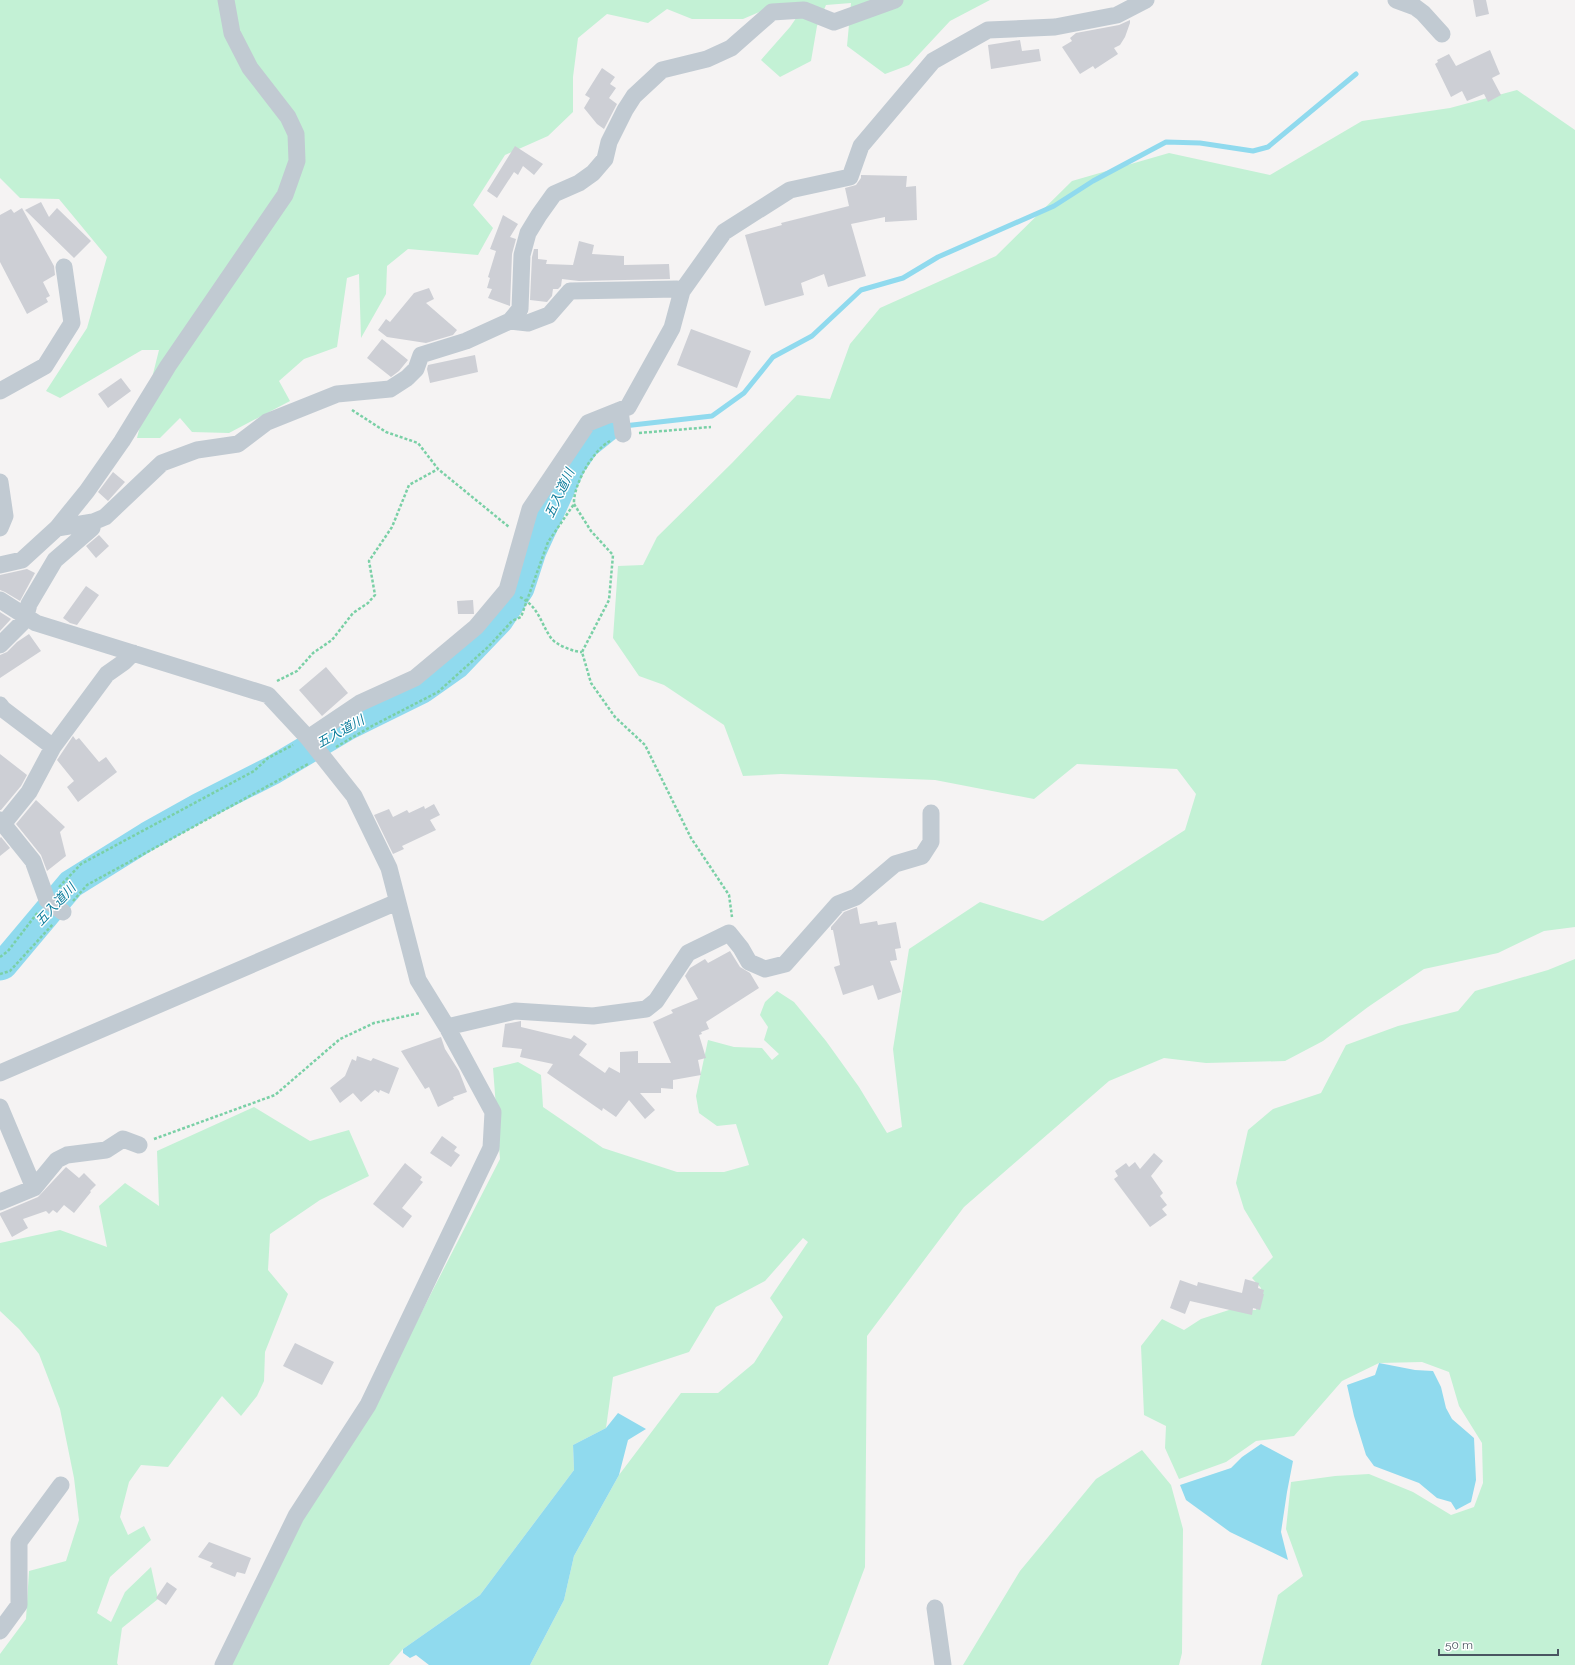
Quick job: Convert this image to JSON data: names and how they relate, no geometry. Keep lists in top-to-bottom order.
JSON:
{
  "water": ["五入道川"],
  "scale_bar": "50 m"
}
